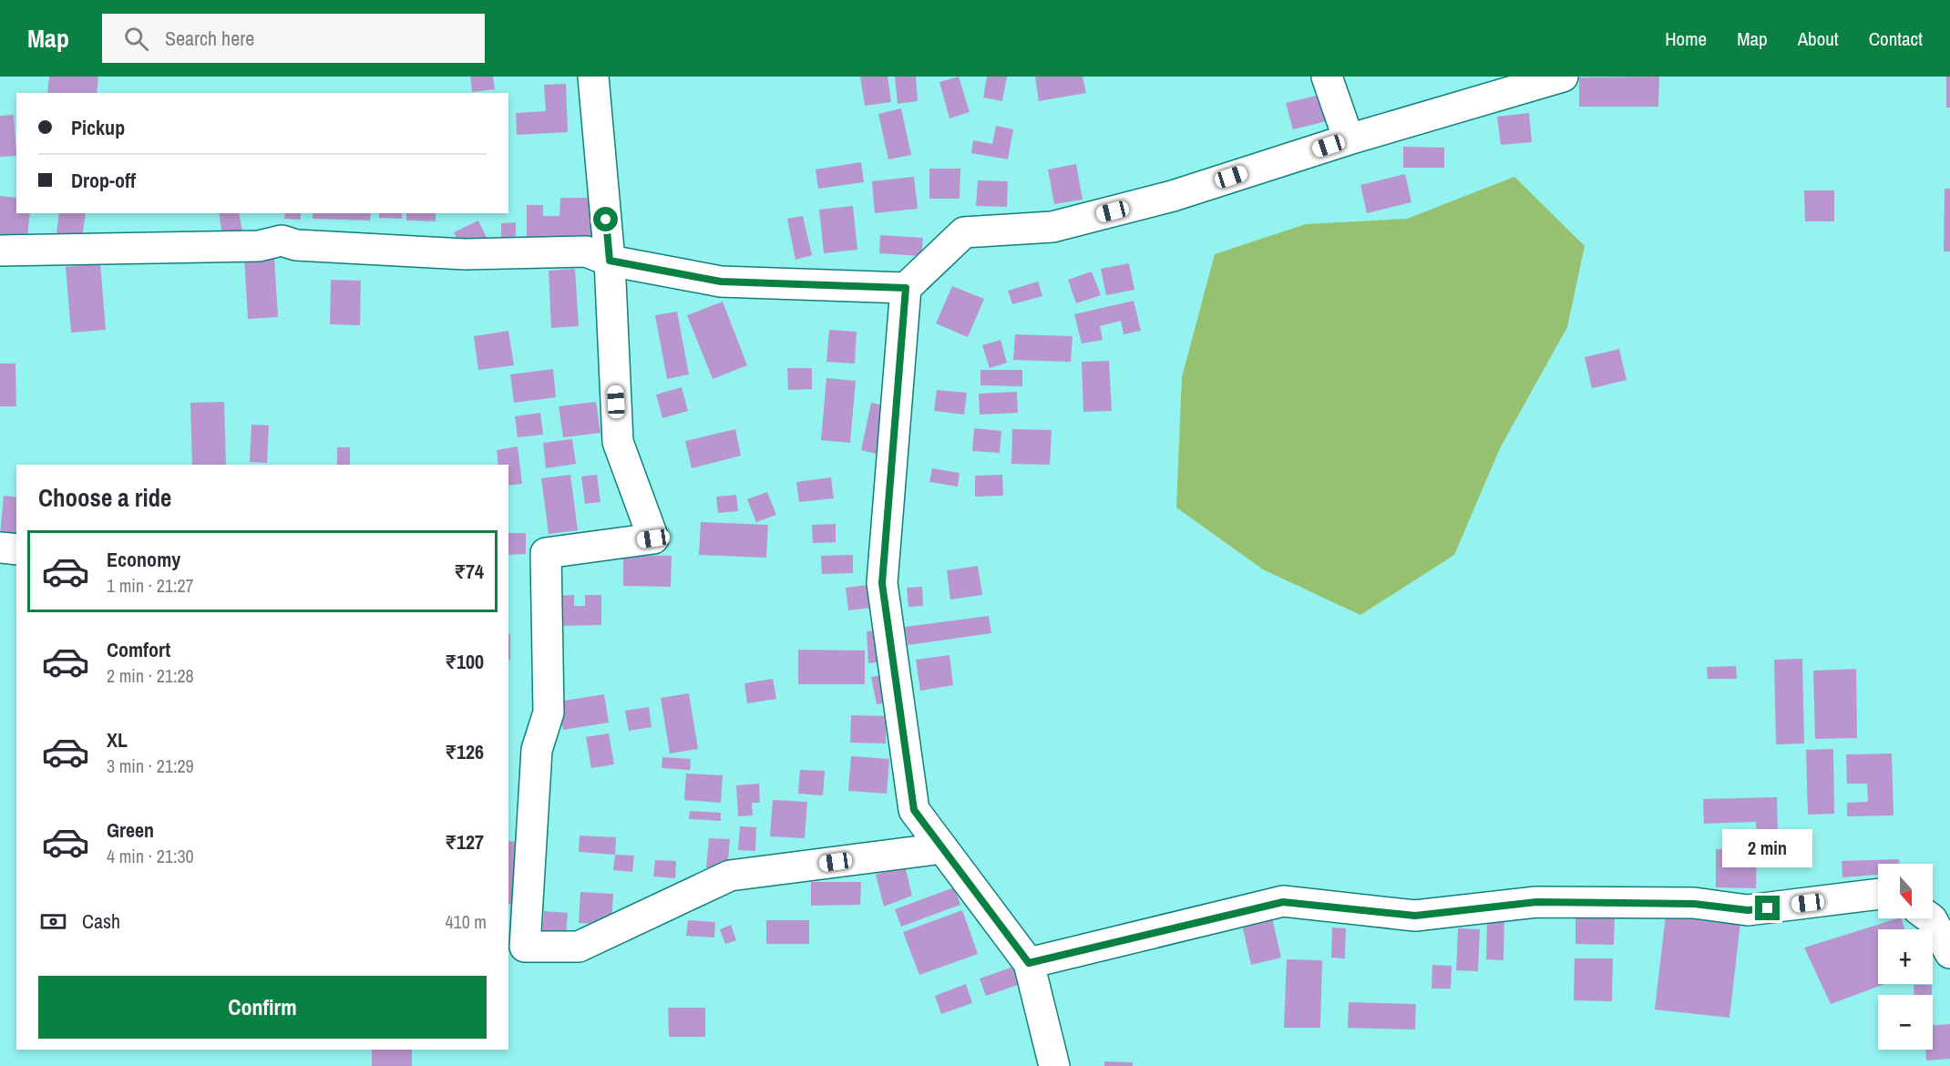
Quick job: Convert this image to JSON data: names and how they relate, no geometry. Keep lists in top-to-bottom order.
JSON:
{
  "north": "bottom",
  "page": {
    "header": "Map",
    "search": "Search here",
    "nav": [
      "Home",
      "Map",
      "About",
      "Contact"
    ],
    "banner": ["Pickup", "Drop-off"],
    "heading": "Choose a ride",
    "list": [
      {
        "name": "Economy",
        "note": "1 min · 21:27",
        "value": "₹74"
      },
      {
        "name": "Comfort",
        "note": "2 min · 21:28",
        "value": "₹100"
      },
      {
        "name": "XL",
        "note": "3 min · 21:29",
        "value": "₹126"
      },
      {
        "name": "Green",
        "note": "4 min · 21:30",
        "value": "₹127"
      }
    ],
    "bubble": "2 min",
    "map_buttons": ["+", "−"],
    "pay": ["Cash", "410 m"],
    "buttons": "Confirm"
  }
}
